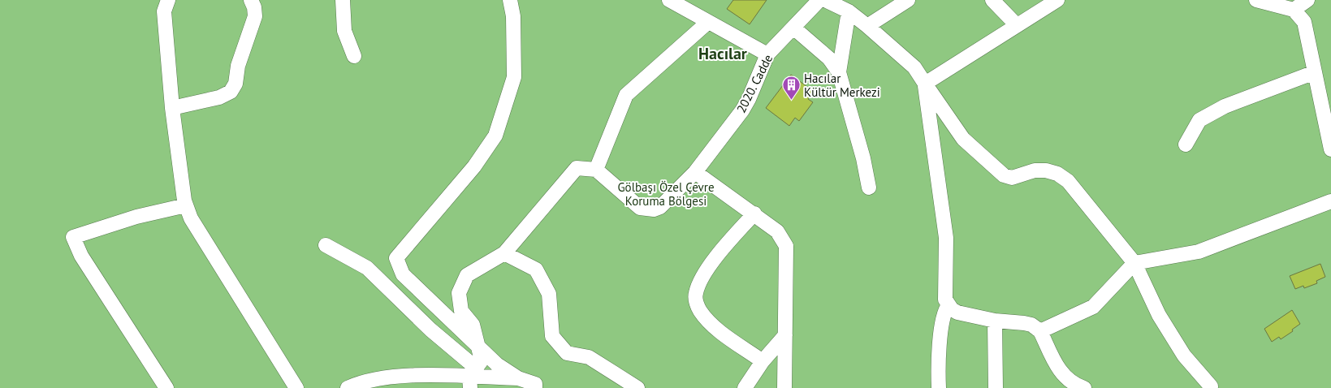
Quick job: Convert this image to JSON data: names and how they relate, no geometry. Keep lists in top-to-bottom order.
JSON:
{
  "streets": {
    "street": ["2020. Cadde"]
  },
  "districts": ["Hacılar"],
  "parks": ["Gölbaşı Özel Çevre Koruma Bölgesi"],
  "places": {
    "building": ["Hacılar Kültür Merkezi"]
  }
}
